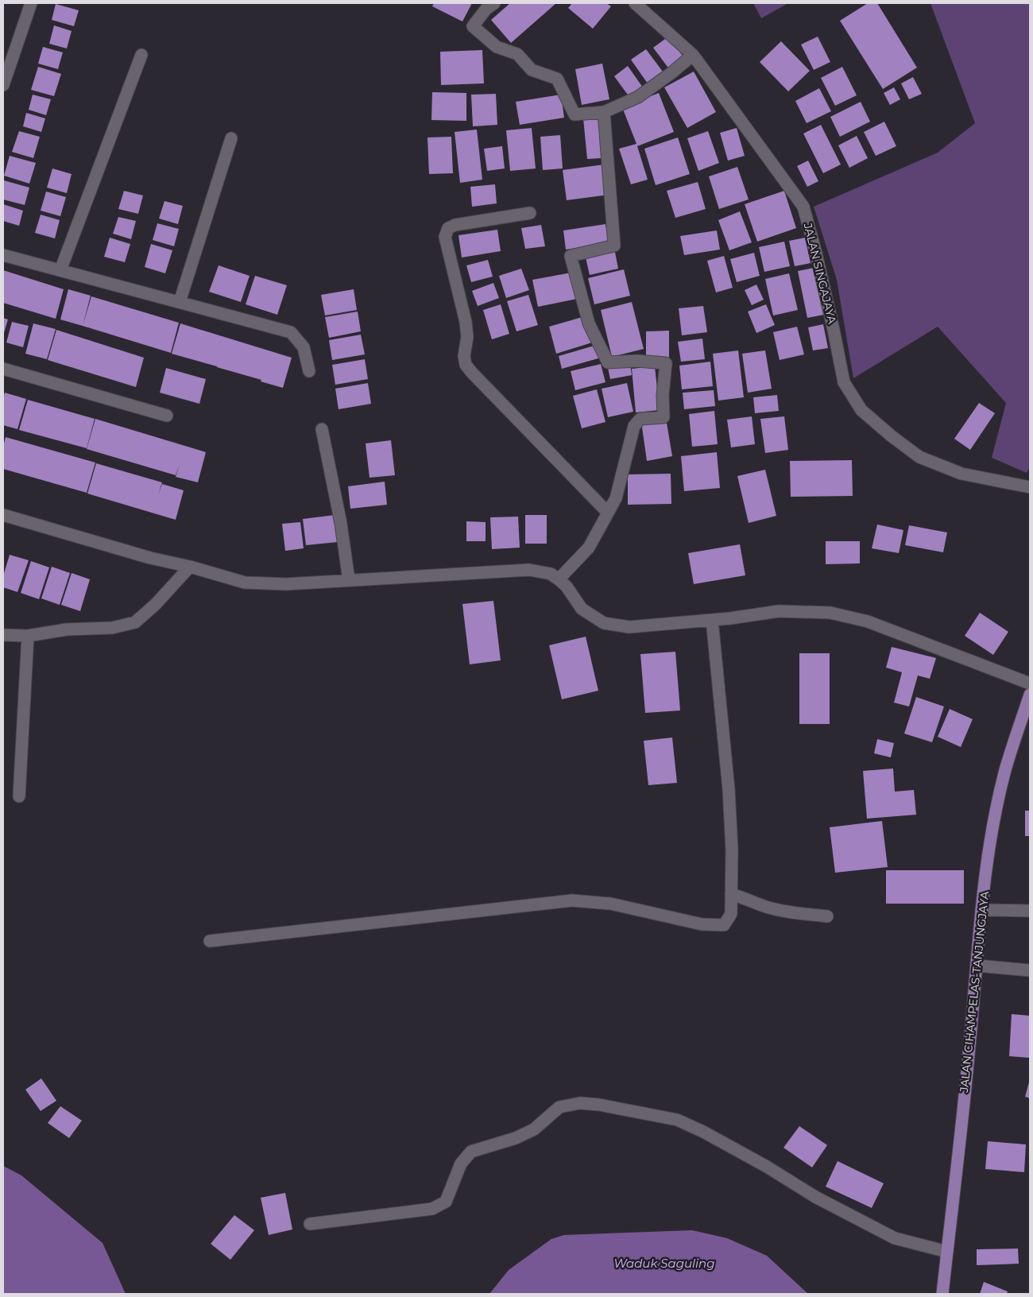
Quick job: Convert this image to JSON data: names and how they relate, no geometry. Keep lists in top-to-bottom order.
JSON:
{
  "streets": {
    "main road": ["JALAN CIHAMPELAS-TANJUNGJAYA"],
    "street": ["JALAN SINGAJAYA"]
  },
  "water": ["Waduk Saguling"]
}
